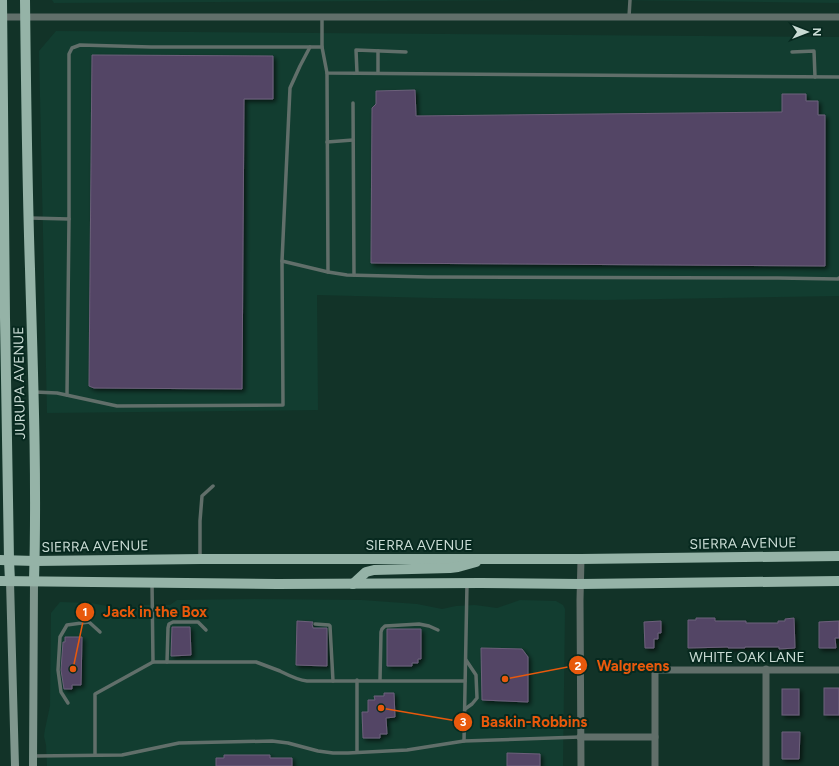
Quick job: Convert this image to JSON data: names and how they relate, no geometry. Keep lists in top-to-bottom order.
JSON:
{
  "streets": {
    "main road": ["JURUPA AVENUE", "SIERRA AVENUE"],
    "street": ["WHITE OAK LANE"]
  },
  "crossings": [
    ["JURUPA AVENUE", "SIERRA AVENUE"]
  ],
  "places": ["Jack in the Box", "Walgreens", "Baskin-Robbins"],
  "north": "right"
}
